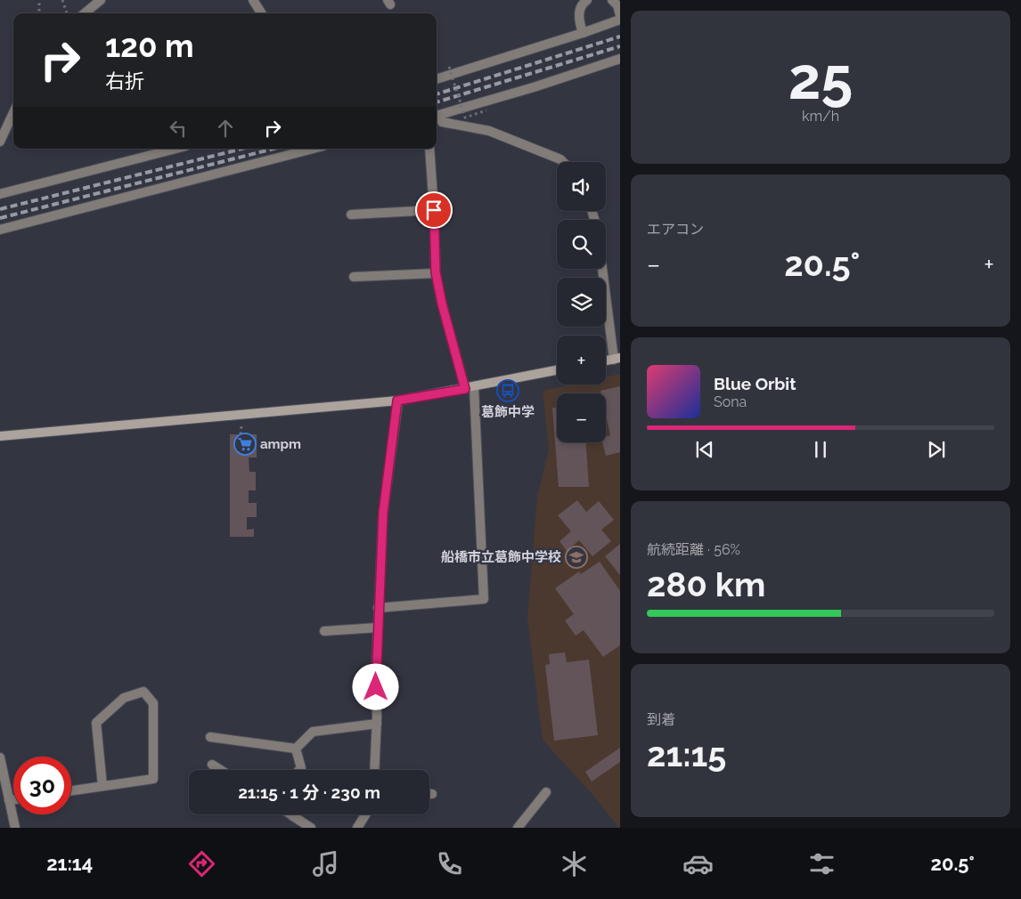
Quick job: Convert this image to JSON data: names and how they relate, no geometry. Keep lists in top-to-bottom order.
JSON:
{
  "places": {
    "bus stop": ["葛飾中学"],
    "supermarket": ["ampm"],
    "school or university": ["船橋市立葛飾中学校"]
  },
  "page": {
    "tile": [
      ["25", "km/h"],
      "エアコン",
      ["航続距離 · 56%", "280 km"],
      ["到着", "21:15"]
    ],
    "turn": ["120 m", "右折"],
    "map_buttons": ["+", "−"],
    "heat": ["−", "20.5°", "+"],
    "song": ["Blue Orbit", "Sona"],
    "limit": "30",
    "trip": "21:15 · 1 分 · 230 m",
    "tabs": ["21:14", "20.5°"]
  }
}
